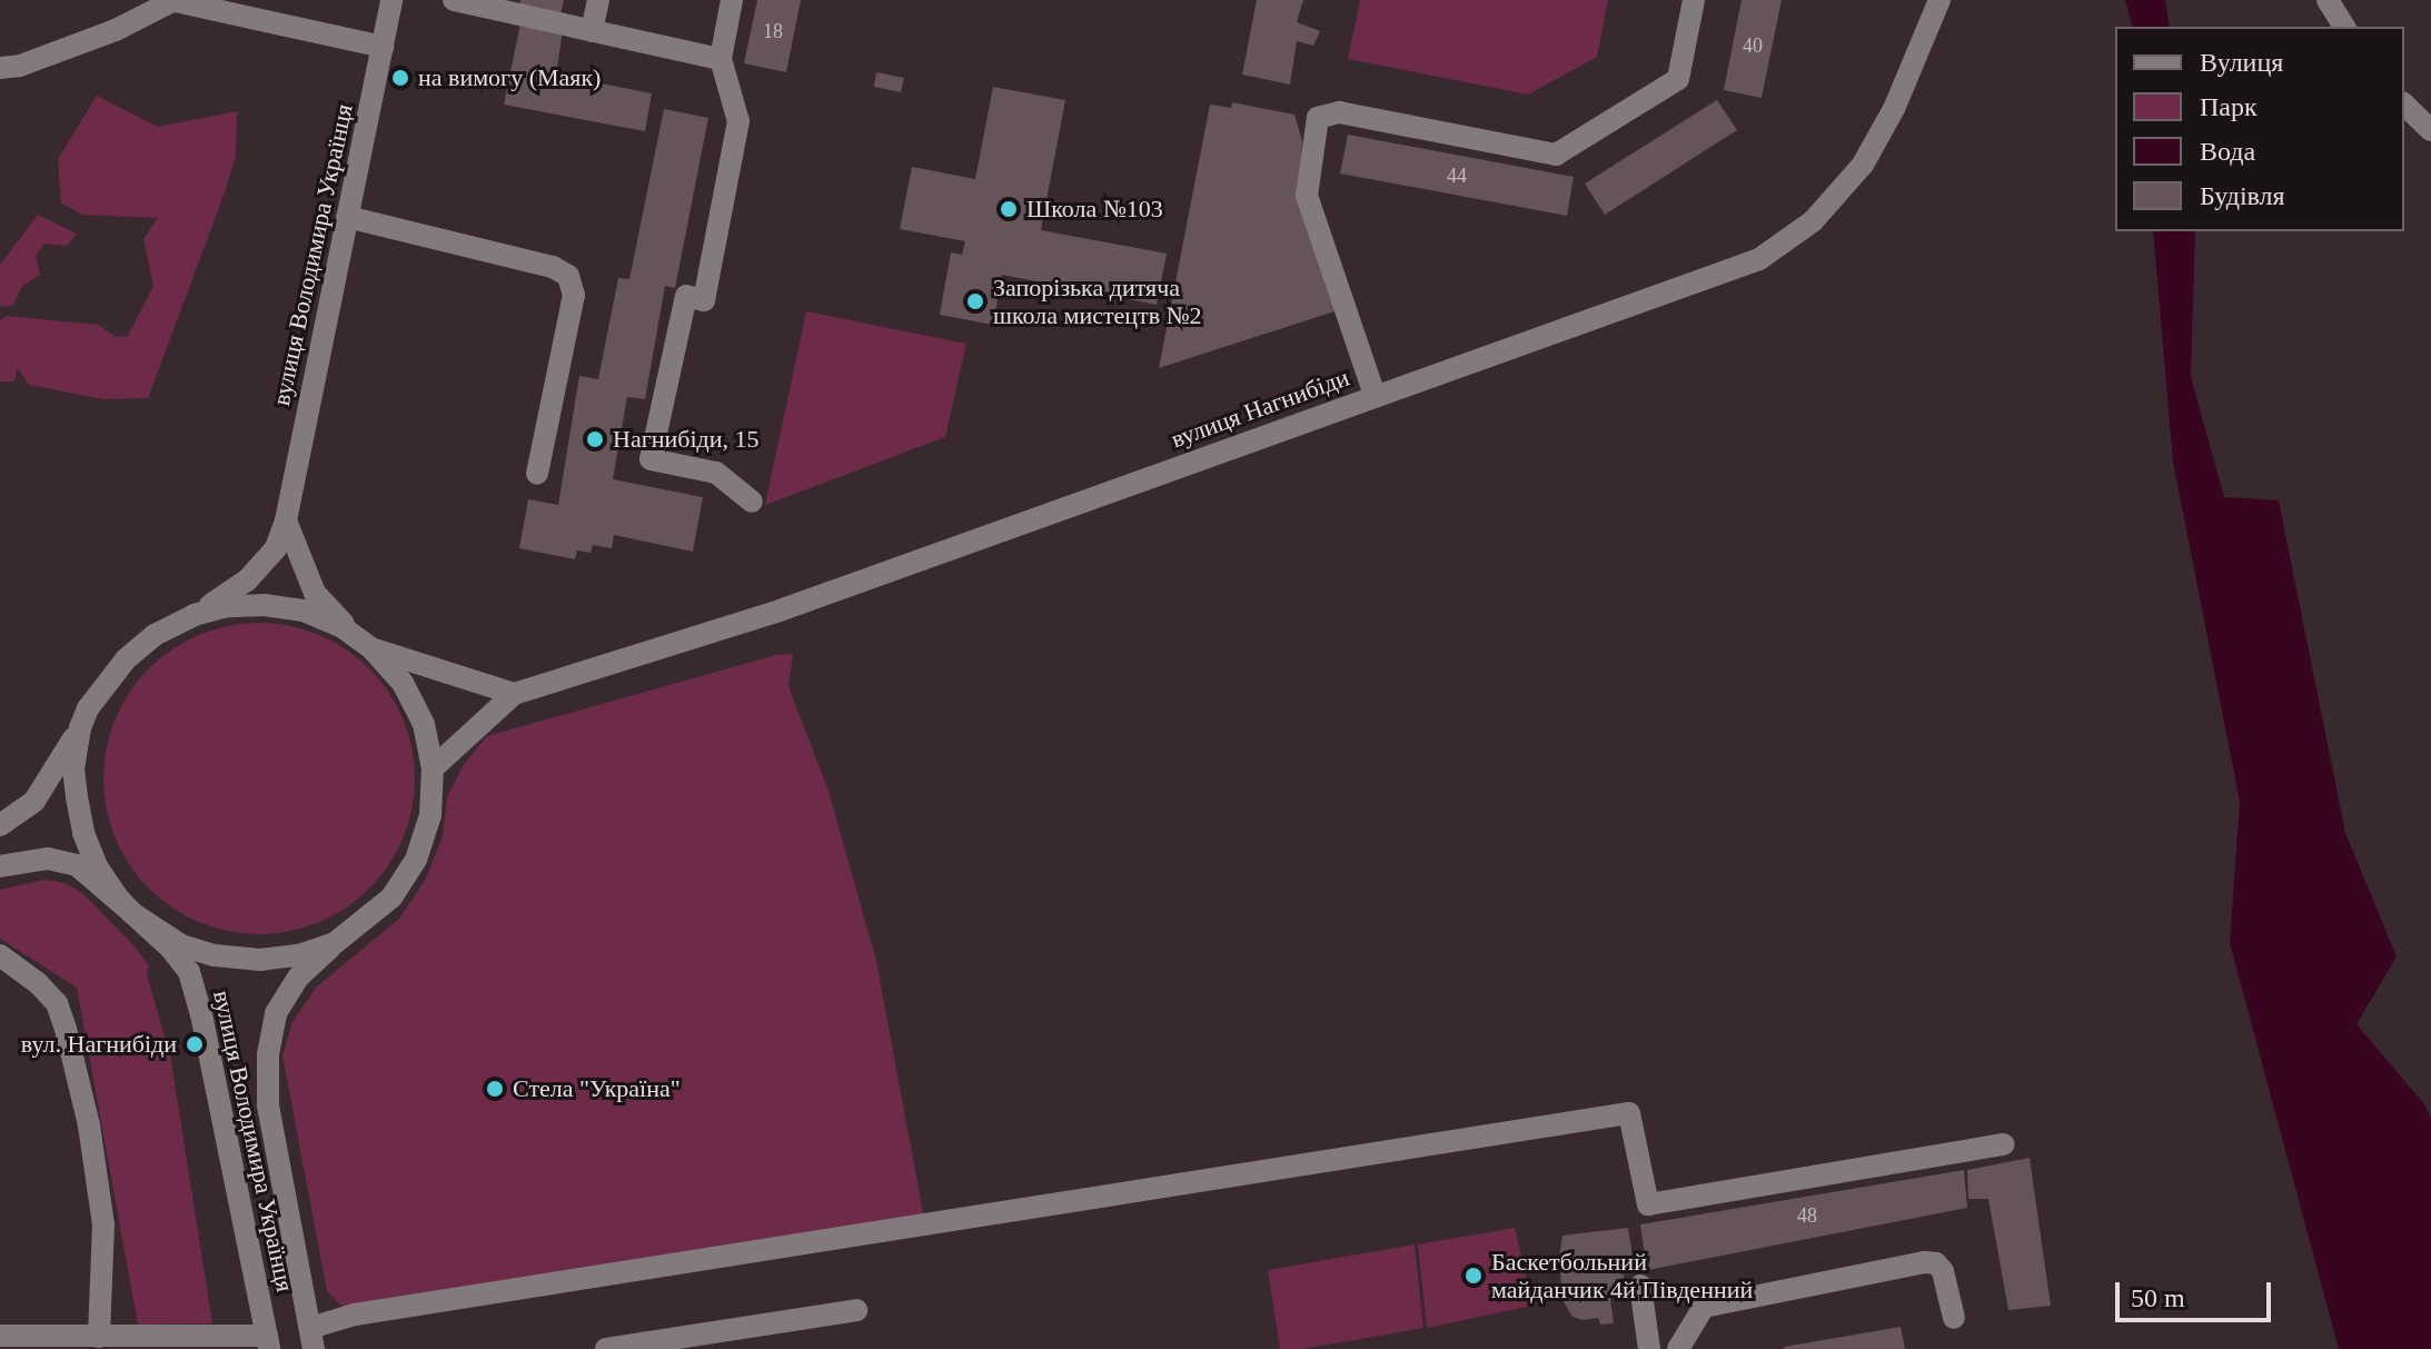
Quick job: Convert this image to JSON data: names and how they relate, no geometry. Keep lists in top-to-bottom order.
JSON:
{
  "streets": {
    "street": ["вулиця Володимира Українця", "вулиця Нагнибіди"]
  },
  "crossings": [
    ["вулиця Володимира Українця", "вулиця Нагнибіди"]
  ],
  "places": [
    "на вимогу (Маяк)",
    "Школа №103",
    "Запорізька дитяча школа мистецтв №2",
    "Нагнибіди, 15",
    "вул. Нагнибіди",
    "Стела \"Україна\"",
    "Баскетбольний майданчик 4й Південний"
  ],
  "house_numbers": [
    "18",
    "40",
    "44",
    "48"
  ],
  "legend": [
    "Вулиця",
    "Парк",
    "Вода",
    "Будівля"
  ],
  "scale_bar": "50 m"
}
